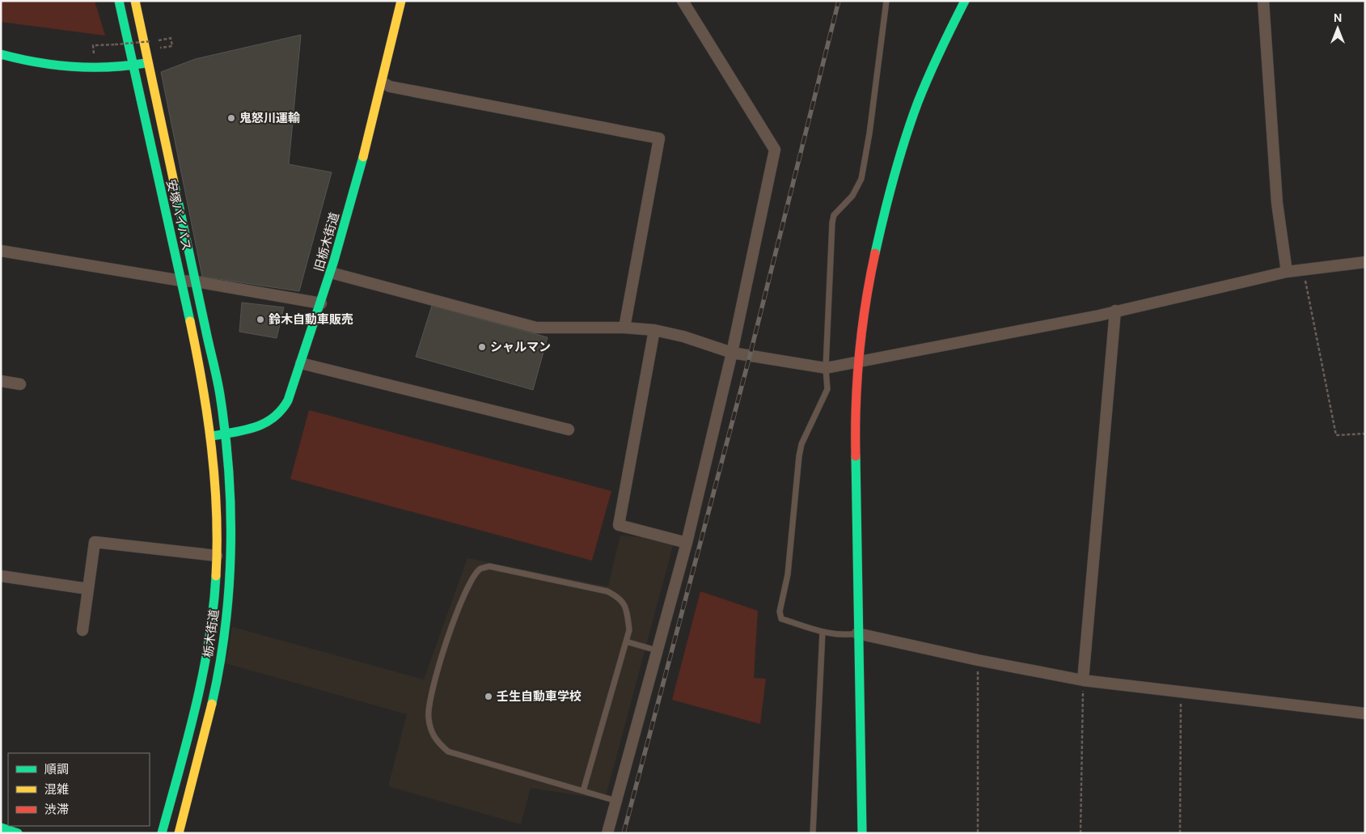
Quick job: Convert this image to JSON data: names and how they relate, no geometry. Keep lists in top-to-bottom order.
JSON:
{
  "streets": {
    "main road": ["安塚バイパス", "旧栃木街道", "栃木街道"]
  },
  "crossings": [
    ["安塚バイパス", "旧栃木街道"],
    ["安塚バイパス", "栃木街道"],
    ["旧栃木街道", "栃木街道"]
  ],
  "places": [
    "鬼怒川運輸",
    "鈴木自動車販売",
    "シャルマン",
    "壬生自動車学校"
  ],
  "legend": ["順調", "混雑", "渋滞"],
  "north": "top"
}
